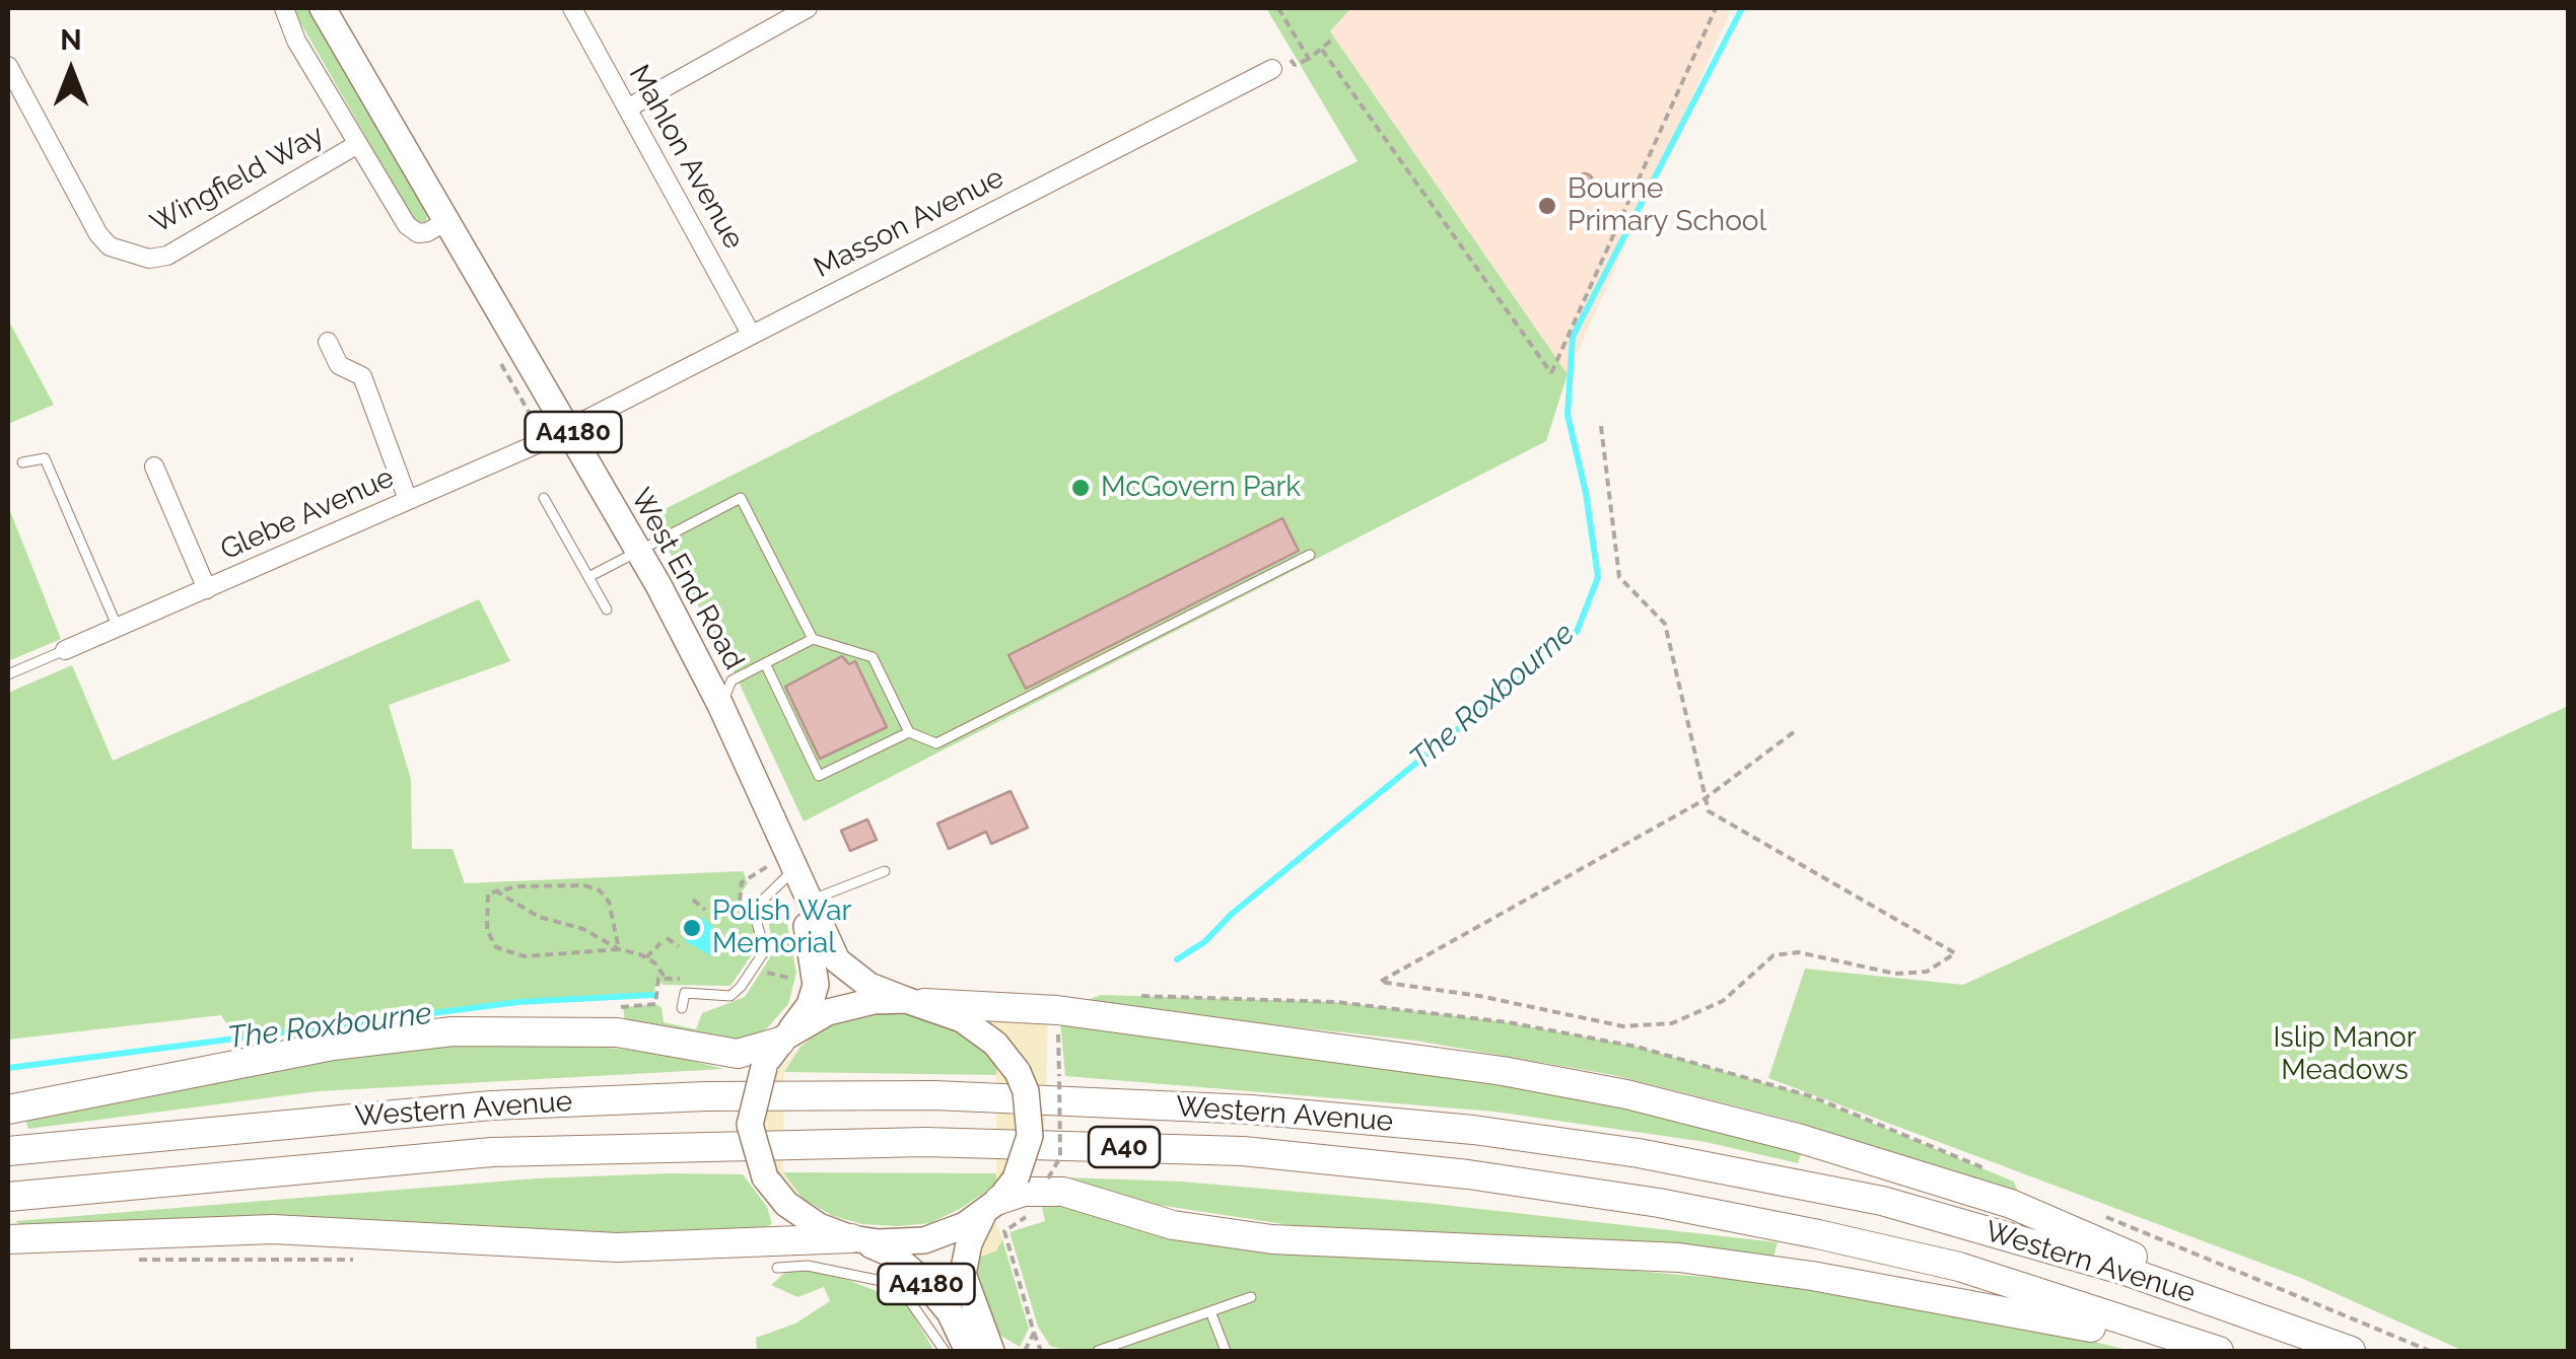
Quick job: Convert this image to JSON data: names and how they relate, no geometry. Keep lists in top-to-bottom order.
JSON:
{
  "streets": {
    "highway": ["Western Avenue", "A40"],
    "main road": ["A4180", "West End Road"],
    "street": [
      "Mahlon Avenue",
      "Wingfield Way",
      "Masson Avenue",
      "Glebe Avenue"
    ]
  },
  "crossings": [
    ["Mahlon Avenue", "Masson Avenue"],
    ["Masson Avenue", "Glebe Avenue"],
    ["Masson Avenue", "West End Road"],
    ["A4180", "West End Road"],
    ["Glebe Avenue", "West End Road"]
  ],
  "water": ["The Roxbourne"],
  "parks": ["Islip Manor Meadows"],
  "places": ["Bourne Primary School", "McGovern Park", "Polish War Memorial"],
  "north": "top"
}
